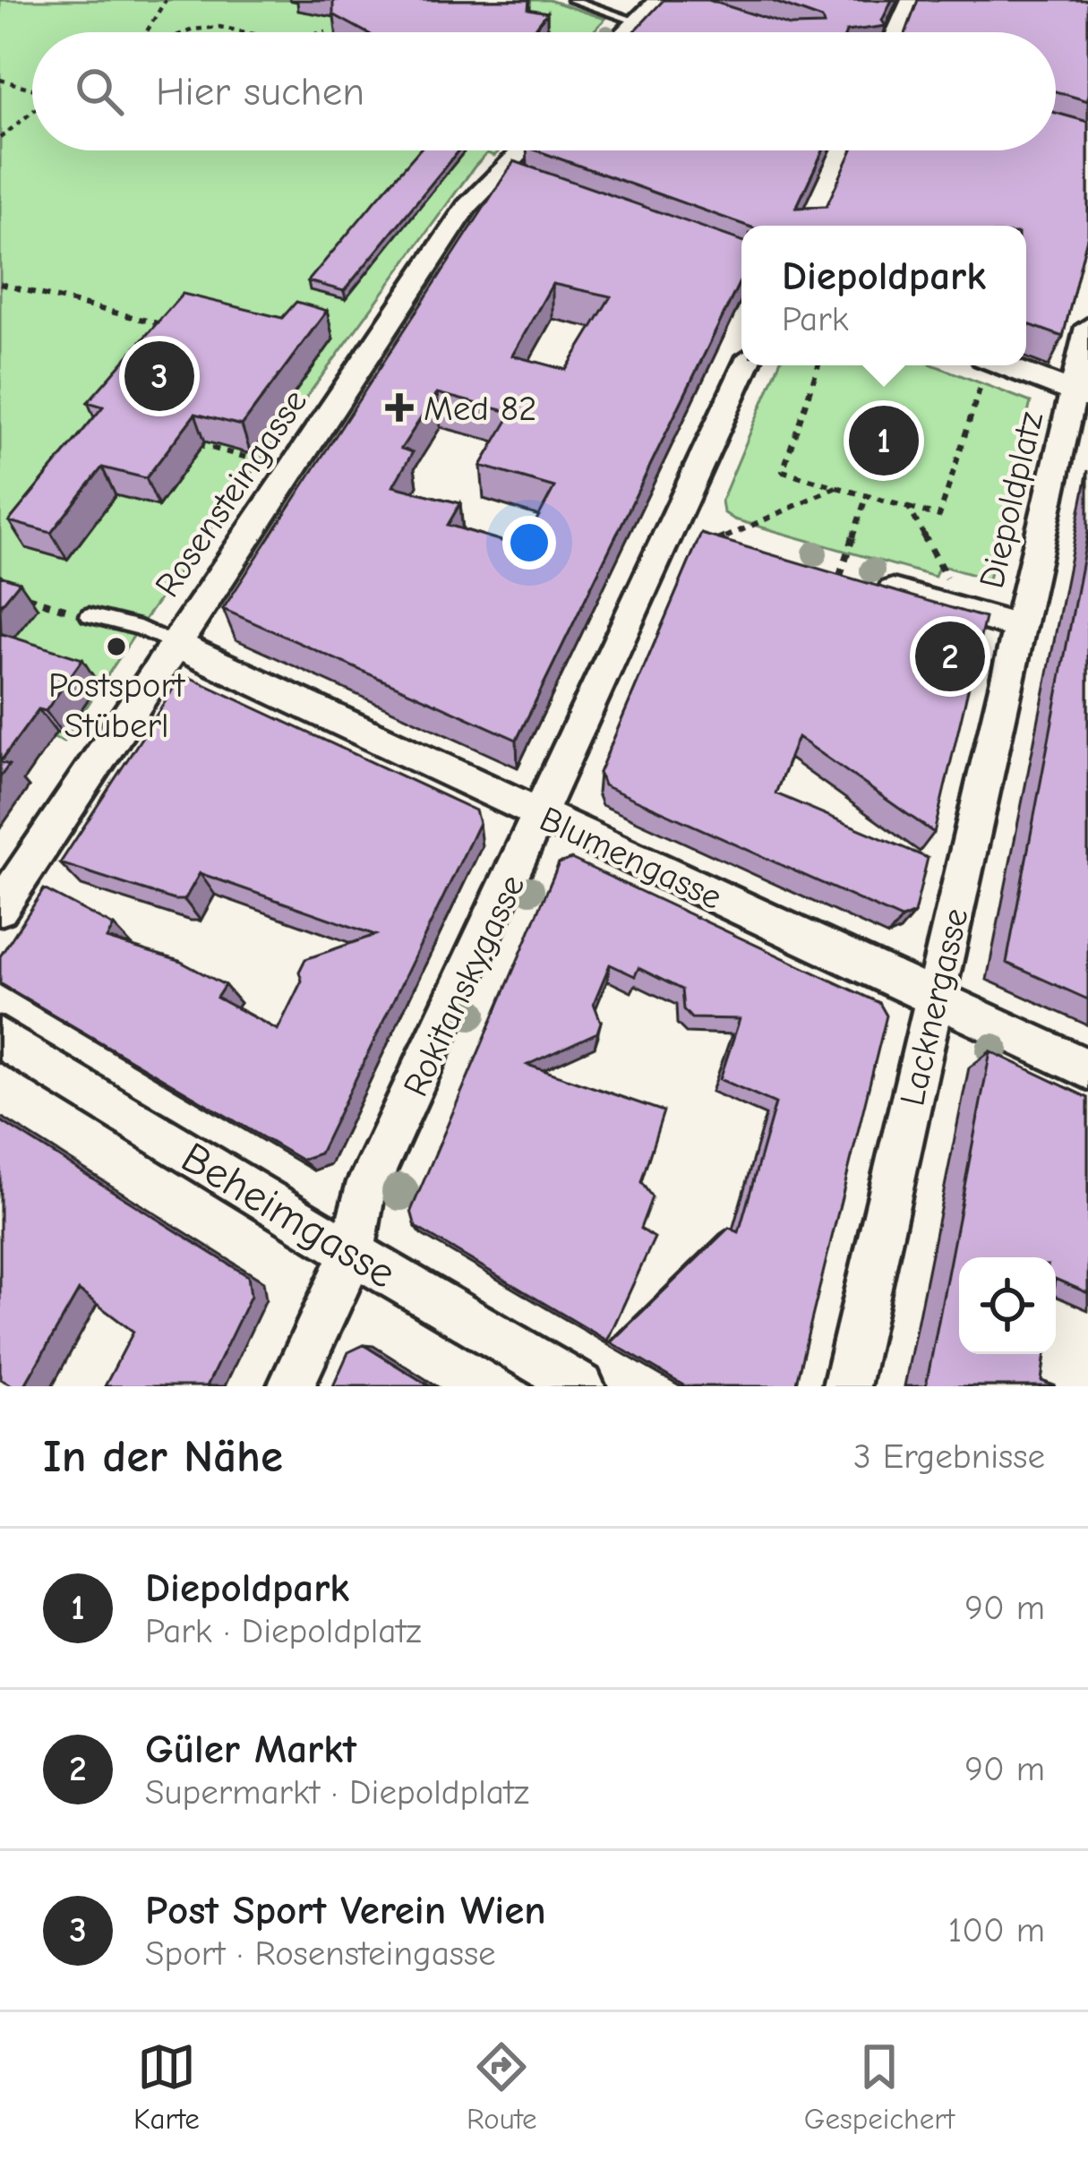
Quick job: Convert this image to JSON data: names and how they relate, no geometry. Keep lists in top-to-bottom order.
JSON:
{
  "streets": {
    "street": [
      "Rosensteingasse",
      "Diepoldplatz",
      "Blumengasse",
      "Rokitanskygasse",
      "Lacknergasse",
      "Beheimgasse"
    ]
  },
  "crossings": [
    ["Rosensteingasse", "Blumengasse"],
    ["Diepoldplatz", "Lacknergasse"],
    ["Blumengasse", "Rokitanskygasse"],
    ["Blumengasse", "Lacknergasse"],
    ["Rokitanskygasse", "Beheimgasse"]
  ],
  "places": {
    "health": ["Med 82"],
    "other": ["Postsport Stüberl"]
  },
  "page": {
    "search": "Hier suchen",
    "popup": ["Diepoldpark", "Park"],
    "pins": ["3", "1", "2"],
    "heading": ["In der Nähe", "3 Ergebnisse"],
    "list": [
      {
        "mark": "1",
        "name": "Diepoldpark",
        "note": "Park · Diepoldplatz",
        "value": "90 m"
      },
      {
        "mark": "2",
        "name": "Güler Markt",
        "note": "Supermarkt · Diepoldplatz",
        "value": "90 m"
      },
      {
        "mark": "3",
        "name": "Post Sport Verein Wien",
        "note": "Sport · Rosensteingasse",
        "value": "100 m"
      }
    ],
    "nav": ["Karte", "Route", "Gespeichert"]
  }
}
